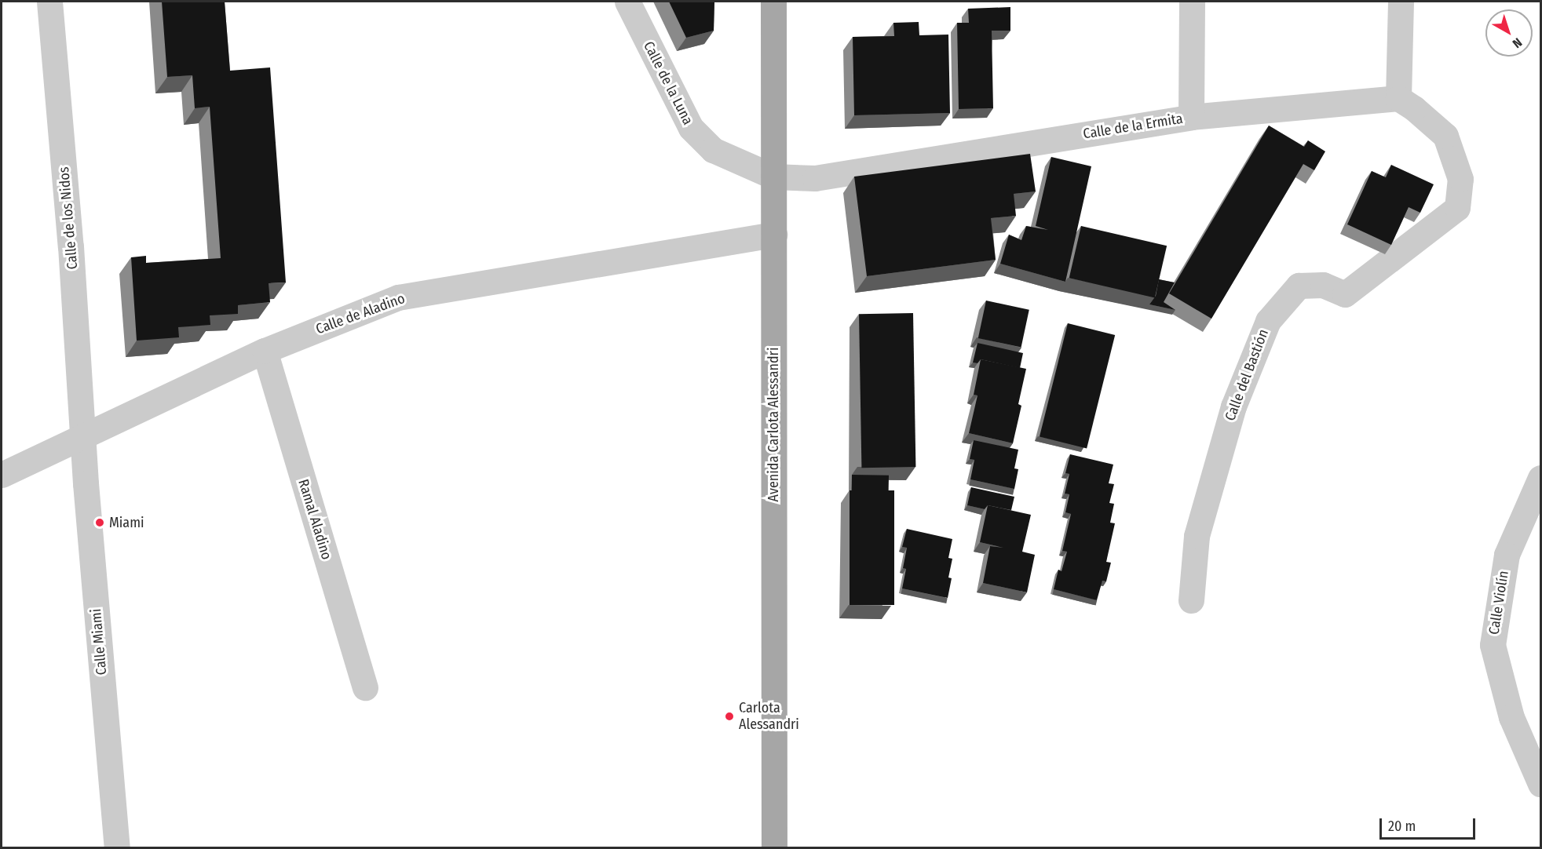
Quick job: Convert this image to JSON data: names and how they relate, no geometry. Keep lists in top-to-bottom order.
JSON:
{
  "streets": {
    "main road": ["Avenida Carlota Alessandri"],
    "street": [
      "Calle de la Luna",
      "Calle de la Ermita",
      "Calle de los Nidos",
      "Calle de Aladino",
      "Calle del Bastión",
      "Ramal Aladino",
      "Calle Violín",
      "Calle Miami"
    ]
  },
  "crossings": [
    ["Calle de la Luna", "Calle de la Ermita"],
    ["Calle de la Luna", "Avenida Carlota Alessandri"],
    ["Calle de la Ermita", "Calle del Bastión"],
    ["Calle de la Ermita", "Avenida Carlota Alessandri"],
    ["Calle de los Nidos", "Calle de Aladino"],
    ["Calle de los Nidos", "Calle Miami"],
    ["Calle de Aladino", "Avenida Carlota Alessandri"],
    ["Calle de Aladino", "Ramal Aladino"],
    ["Calle de Aladino", "Calle Miami"]
  ],
  "places": ["Miami", "Carlota Alessandri"],
  "scale_bar": "20 m",
  "north": "bottom right"
}
